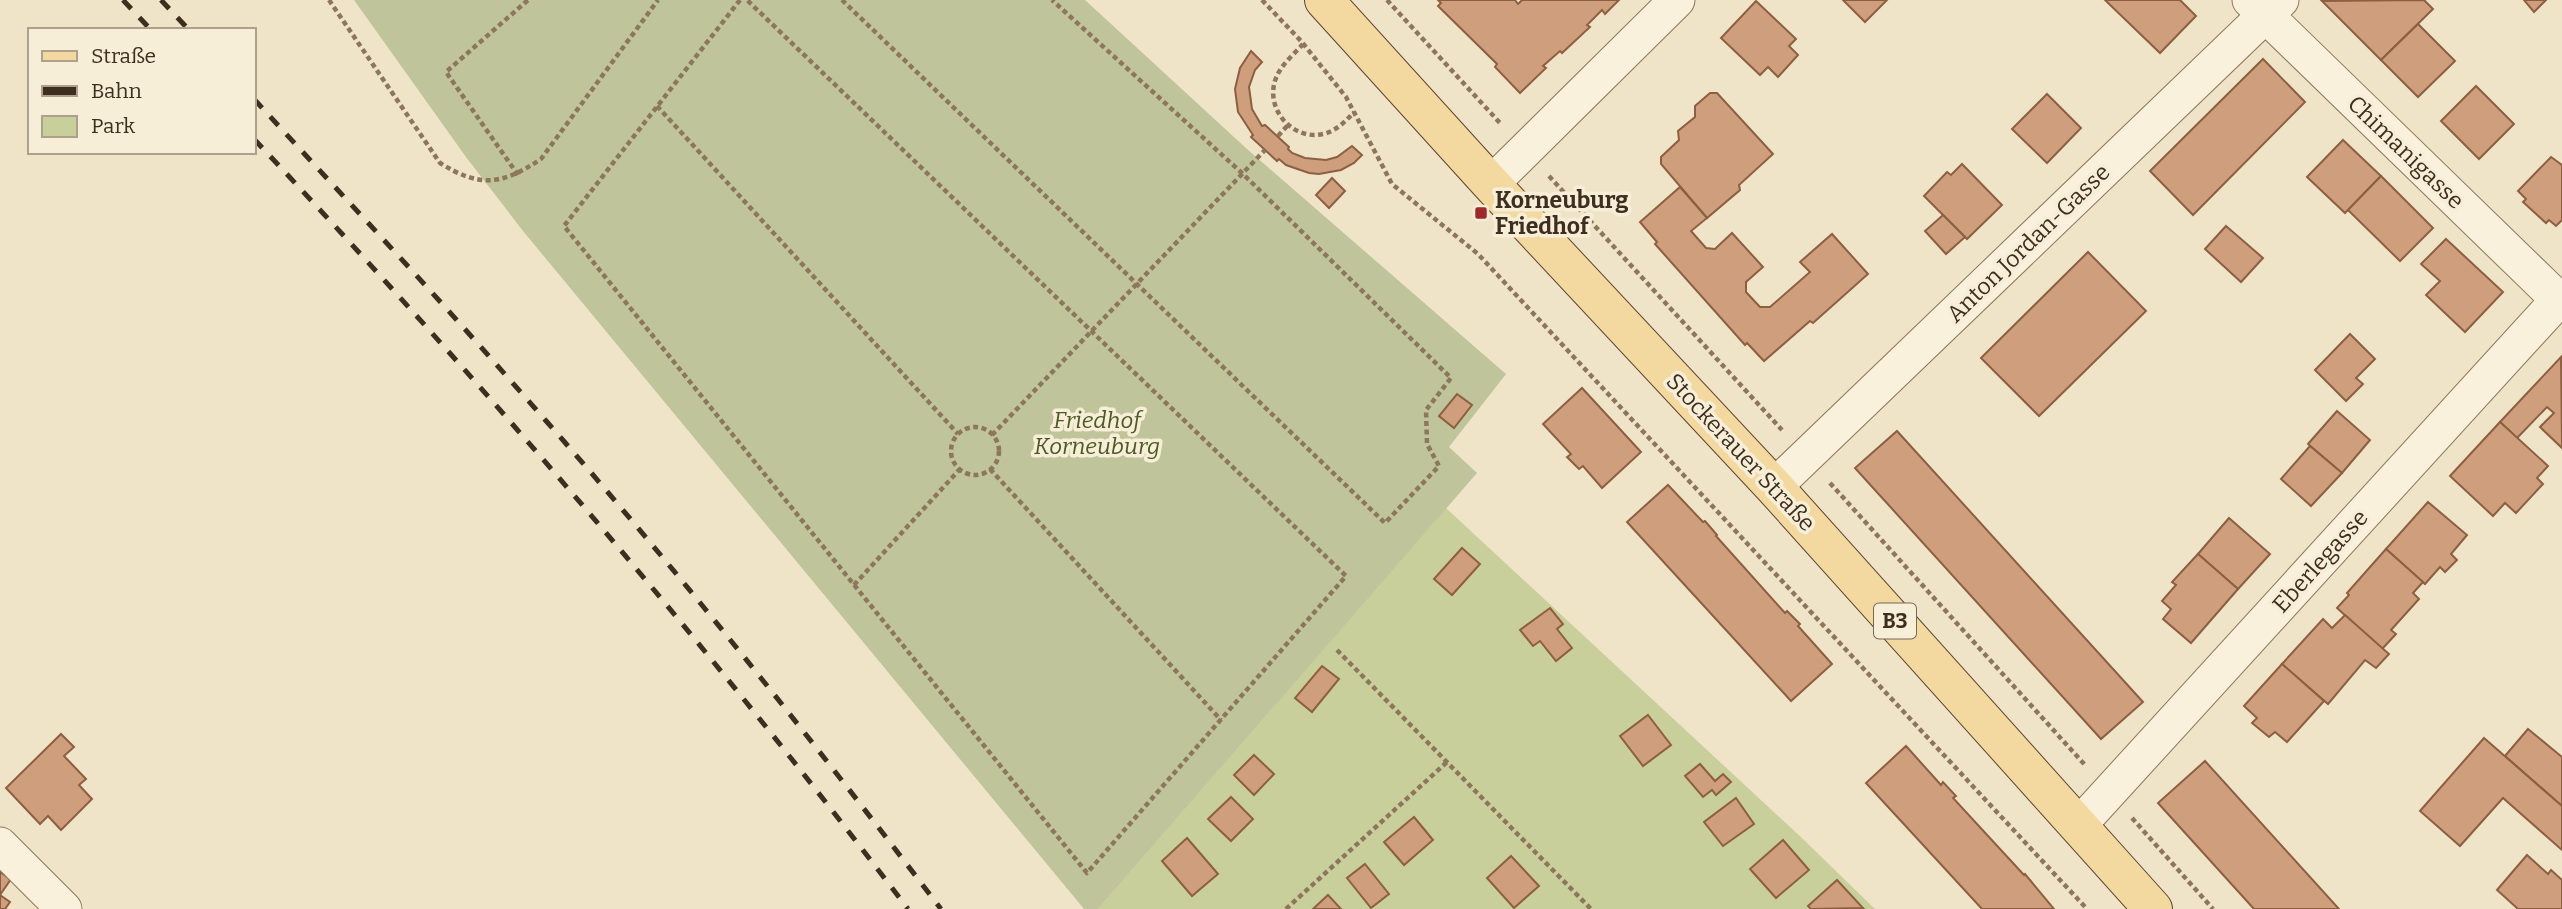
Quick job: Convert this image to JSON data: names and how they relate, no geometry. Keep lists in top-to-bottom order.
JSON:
{
  "streets": {
    "main road": ["Stockerauer Straße", "B3"],
    "street": ["Chimanigasse", "Anton Jordan-Gasse", "Eberlegasse"]
  },
  "crossings": [
    ["Chimanigasse", "Anton Jordan-Gasse"],
    ["Chimanigasse", "Eberlegasse"],
    ["Anton Jordan-Gasse", "Stockerauer Straße"],
    ["Stockerauer Straße", "Eberlegasse"]
  ],
  "parks": ["Friedhof Korneuburg"],
  "places": {
    "transit": ["Korneuburg Friedhof"]
  },
  "legend": ["Straße", "Bahn", "Park"]
}
